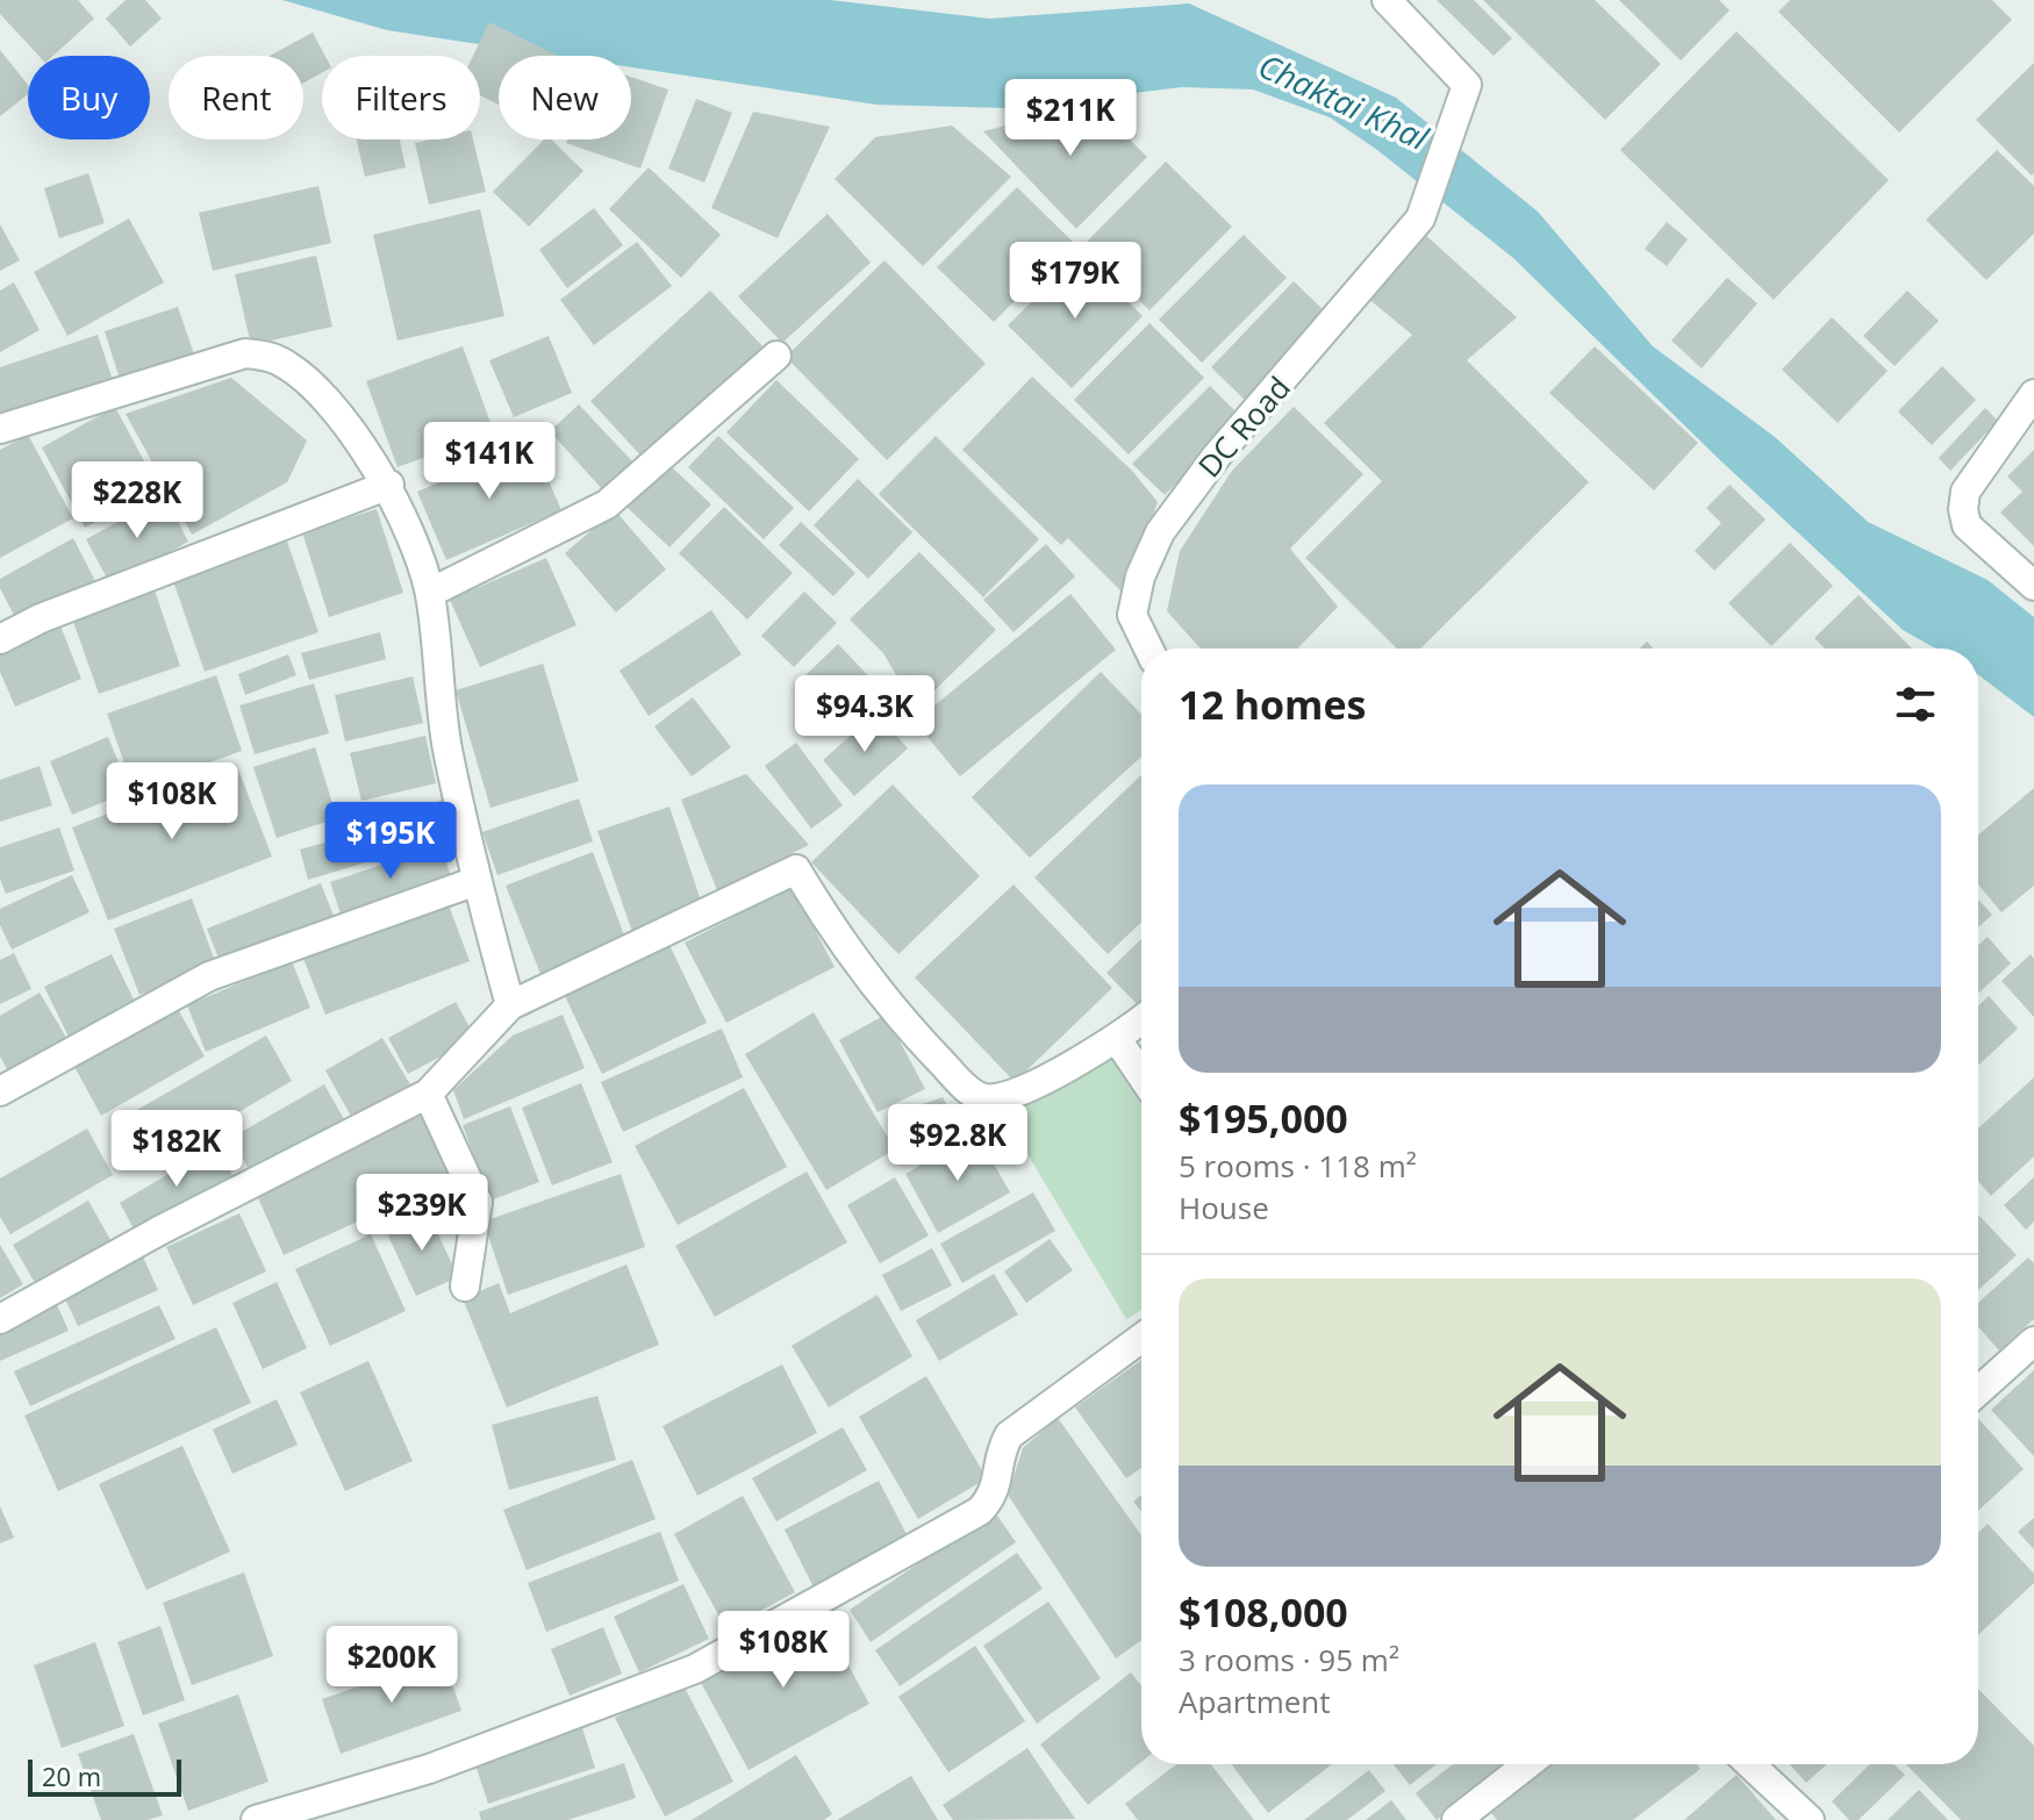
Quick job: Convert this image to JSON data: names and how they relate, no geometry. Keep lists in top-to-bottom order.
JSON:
{
  "streets": {
    "street": ["DC Road"]
  },
  "water": ["Chaktai Khal"],
  "scale_bar": "20 m",
  "page": {
    "chip": [
      "Buy",
      "Rent",
      "Filters",
      "New"
    ],
    "price": [
      "$211K",
      "$179K",
      "$141K",
      "$228K",
      "$94.3K",
      "$108K",
      "$195K",
      "$92.8K",
      "$182K",
      "$239K",
      "$108K",
      "$200K"
    ],
    "heading": "12 homes",
    "list": [
      {
        "name": "$195,000",
        "note": "5 rooms · 118 m² · House"
      },
      {
        "name": "$108,000",
        "note": "3 rooms · 95 m² · Apartment"
      }
    ],
    "scale": "20 m"
  }
}
